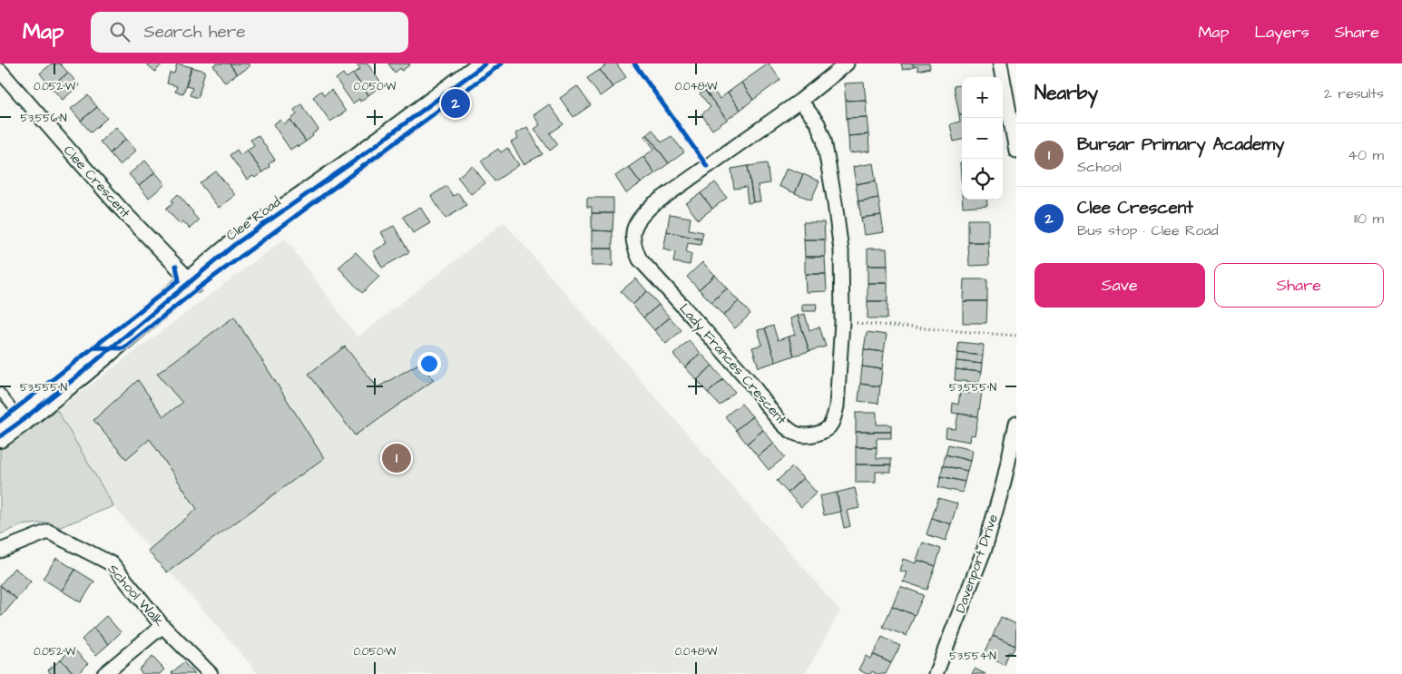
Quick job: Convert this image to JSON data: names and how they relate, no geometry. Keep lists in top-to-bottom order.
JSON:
{
  "streets": {
    "main road": ["Clee Road"],
    "street": [
      "Clee Crescent",
      "Lady Frances Crescent",
      "Davenport Drive",
      "School Walk"
    ]
  },
  "crossings": [
    ["Clee Crescent", "Clee Road"]
  ],
  "page": {
    "header": "Map",
    "search": "Search here",
    "nav": ["Map", "Layers", "Share"],
    "heading": ["Nearby", "2 results"],
    "map_buttons": ["+", "−"],
    "pins": ["2", "1"],
    "list": [
      {
        "mark": "1",
        "name": "Bursar Primary Academy",
        "note": "School",
        "value": "40 m"
      },
      {
        "mark": "2",
        "name": "Clee Crescent",
        "note": "Bus stop · Clee Road",
        "value": "110 m"
      }
    ],
    "buttons": ["Save", "Share"]
  },
  "coordinates": [
    "0.052°W",
    "0.050°W",
    "0.048°W",
    "53.556°N",
    "53.555°N",
    "53.554°N"
  ]
}
